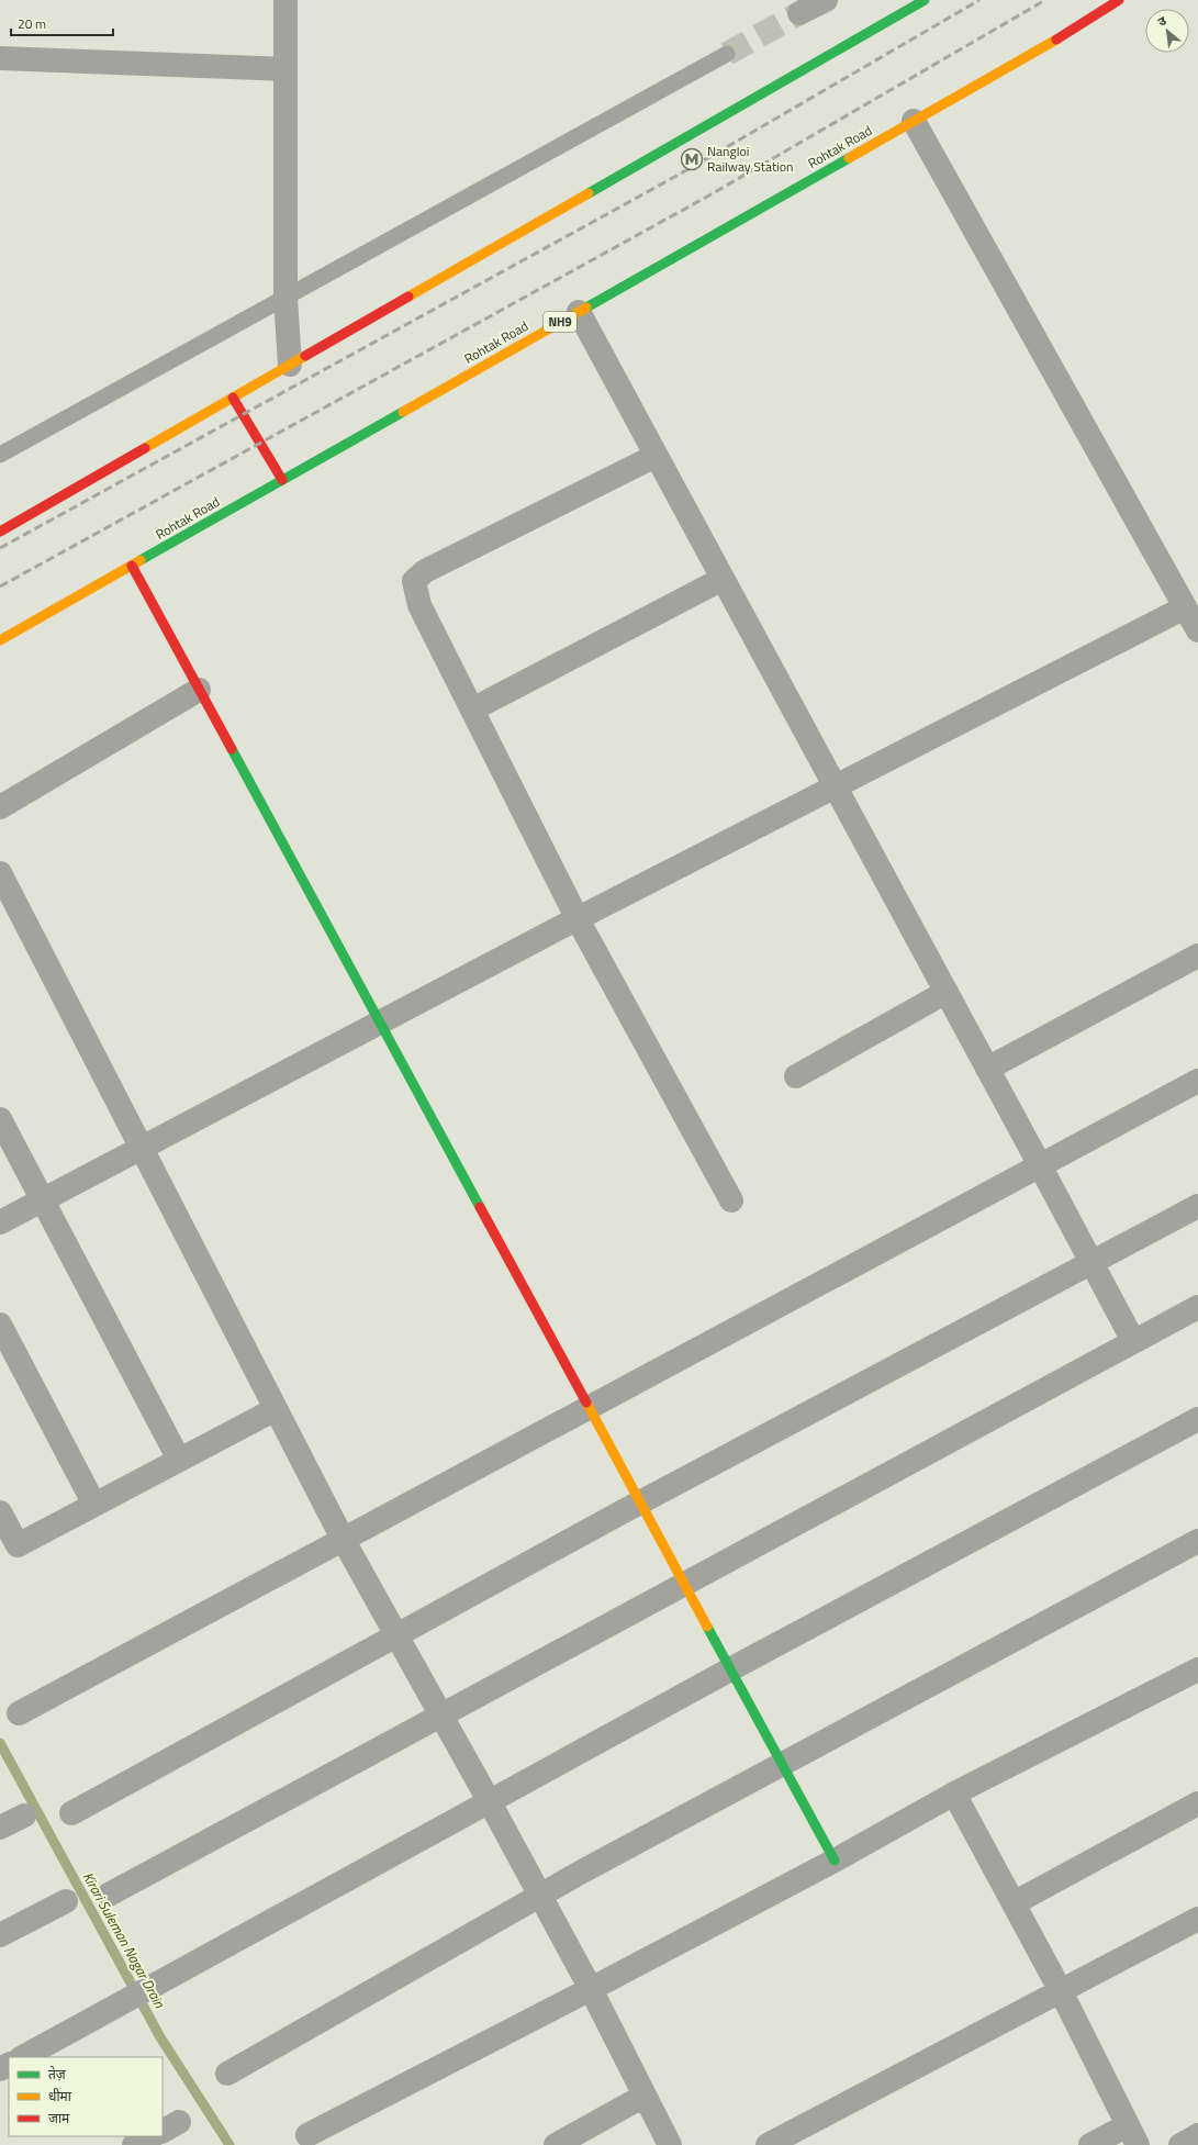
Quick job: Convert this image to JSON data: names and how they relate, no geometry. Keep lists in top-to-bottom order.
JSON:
{
  "streets": {
    "main road": ["Rohtak Road", "NH9"]
  },
  "water": ["Kirari Suleman Nagar Drain"],
  "places": {
    "metro station": ["Nangloi Railway Station"]
  },
  "legend": ["तेज़", "धीमा", "जाम"],
  "scale_bar": "20 m",
  "north": "top left"
}
